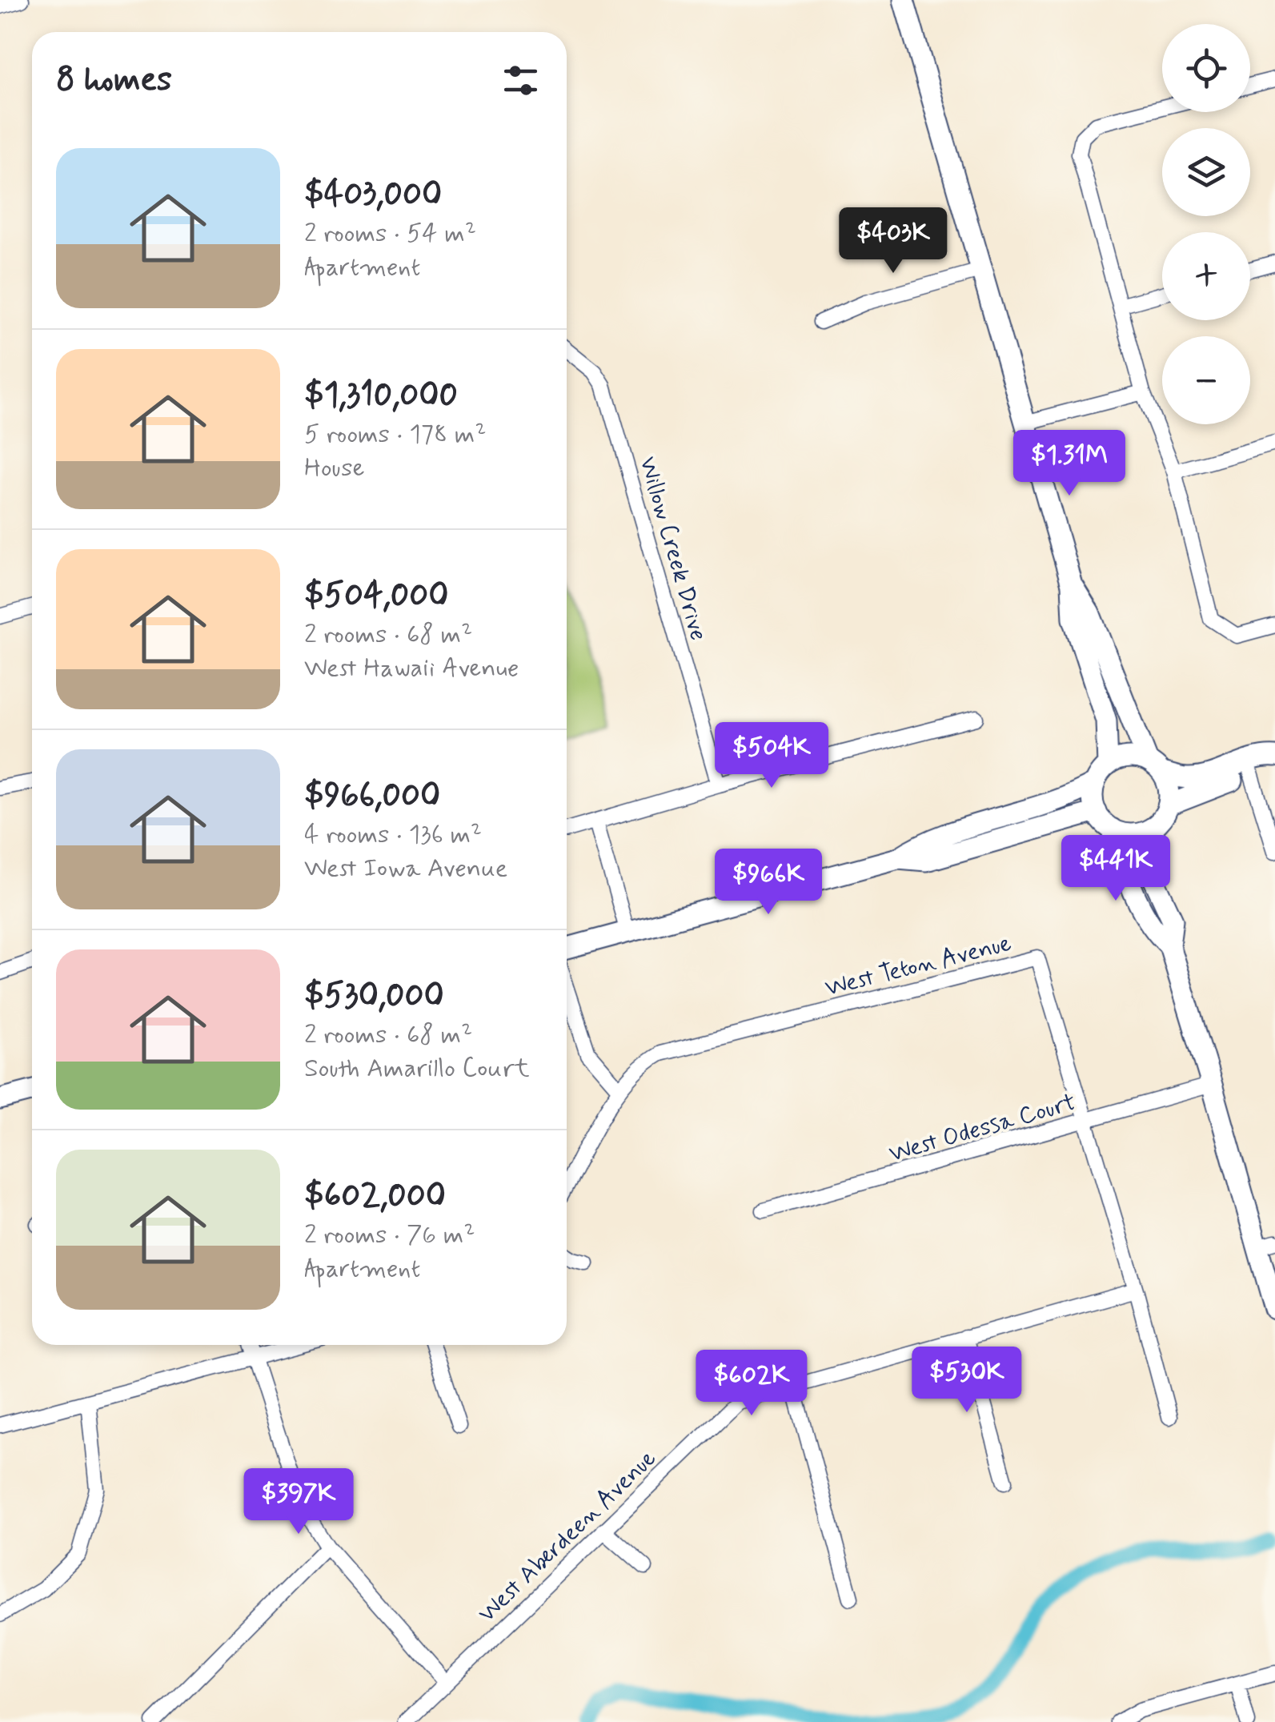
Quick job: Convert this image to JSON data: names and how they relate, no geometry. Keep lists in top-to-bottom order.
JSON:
{
  "streets": {
    "street": [
      "Willow Creek Drive",
      "West Teton Avenue",
      "West Odessa Court",
      "West Aberdeen Avenue"
    ]
  },
  "crossings": [
    ["West Teton Avenue", "West Odessa Court"],
    ["West Teton Avenue", "West Aberdeen Avenue"]
  ],
  "page": {
    "map_buttons": ["+", "−"],
    "heading": "8 homes",
    "list": [
      {
        "name": "$403,000",
        "note": "2 rooms · 54 m² · Apartment"
      },
      {
        "name": "$1,310,000",
        "note": "5 rooms · 178 m² · House"
      },
      {
        "name": "$504,000",
        "note": "2 rooms · 68 m² · West Hawaii Avenue"
      },
      {
        "name": "$966,000",
        "note": "4 rooms · 136 m² · West Iowa Avenue"
      },
      {
        "name": "$530,000",
        "note": "2 rooms · 68 m² · South Amarillo Court"
      },
      {
        "name": "$602,000",
        "note": "2 rooms · 76 m² · Apartment"
      }
    ],
    "price": [
      "$403K",
      "$1.31M",
      "$504K",
      "$441K",
      "$966K",
      "$530K",
      "$602K",
      "$397K"
    ]
  }
}
